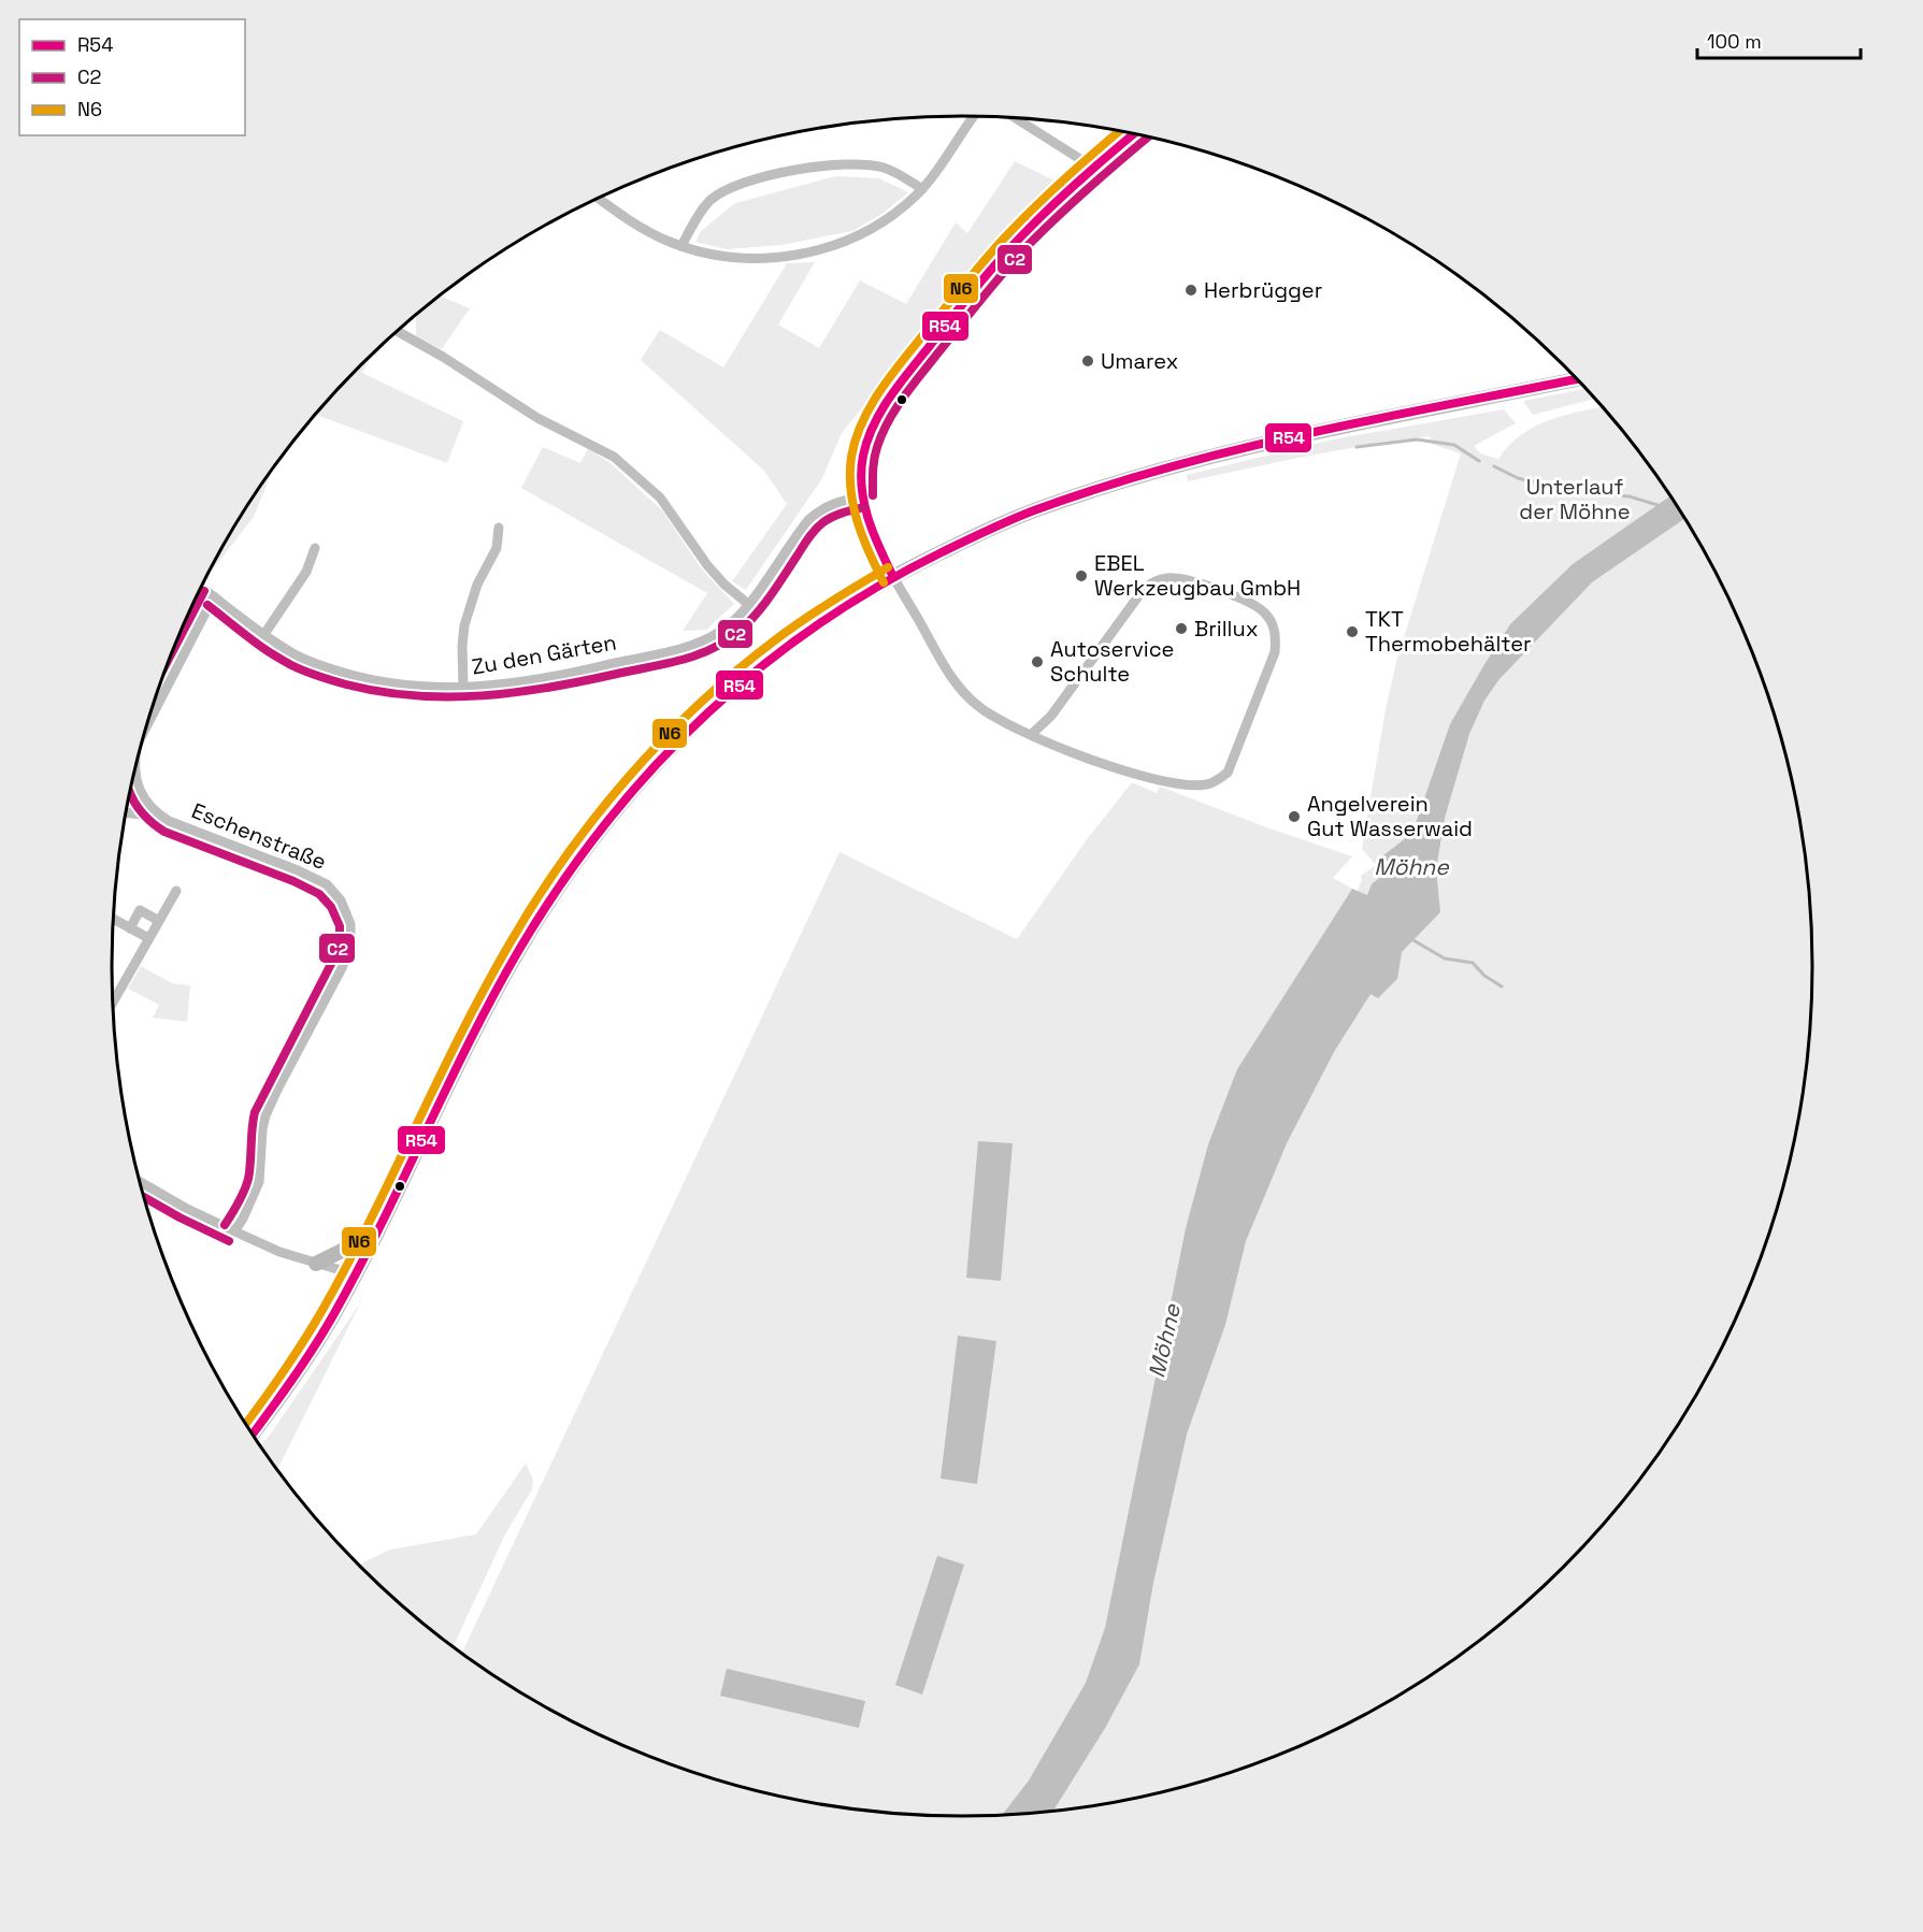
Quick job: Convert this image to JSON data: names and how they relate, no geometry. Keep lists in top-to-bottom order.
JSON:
{
  "streets": {
    "street": ["Zu den Gärten", "Eschenstraße"]
  },
  "water": ["Möhne"],
  "parks": ["Unterlauf der Möhne"],
  "places": [
    "Herbrügger",
    "Umarex",
    "EBEL Werkzeugbau GmbH",
    "Brillux",
    "TKT Thermobehälter",
    "Autoservice Schulte",
    "Angelverein Gut Wasserwaid"
  ],
  "lines": ["transit line N6", "transit line R54", "transit line C2"],
  "legend": ["R54", "C2", "N6"],
  "scale_bar": "100 m"
}
